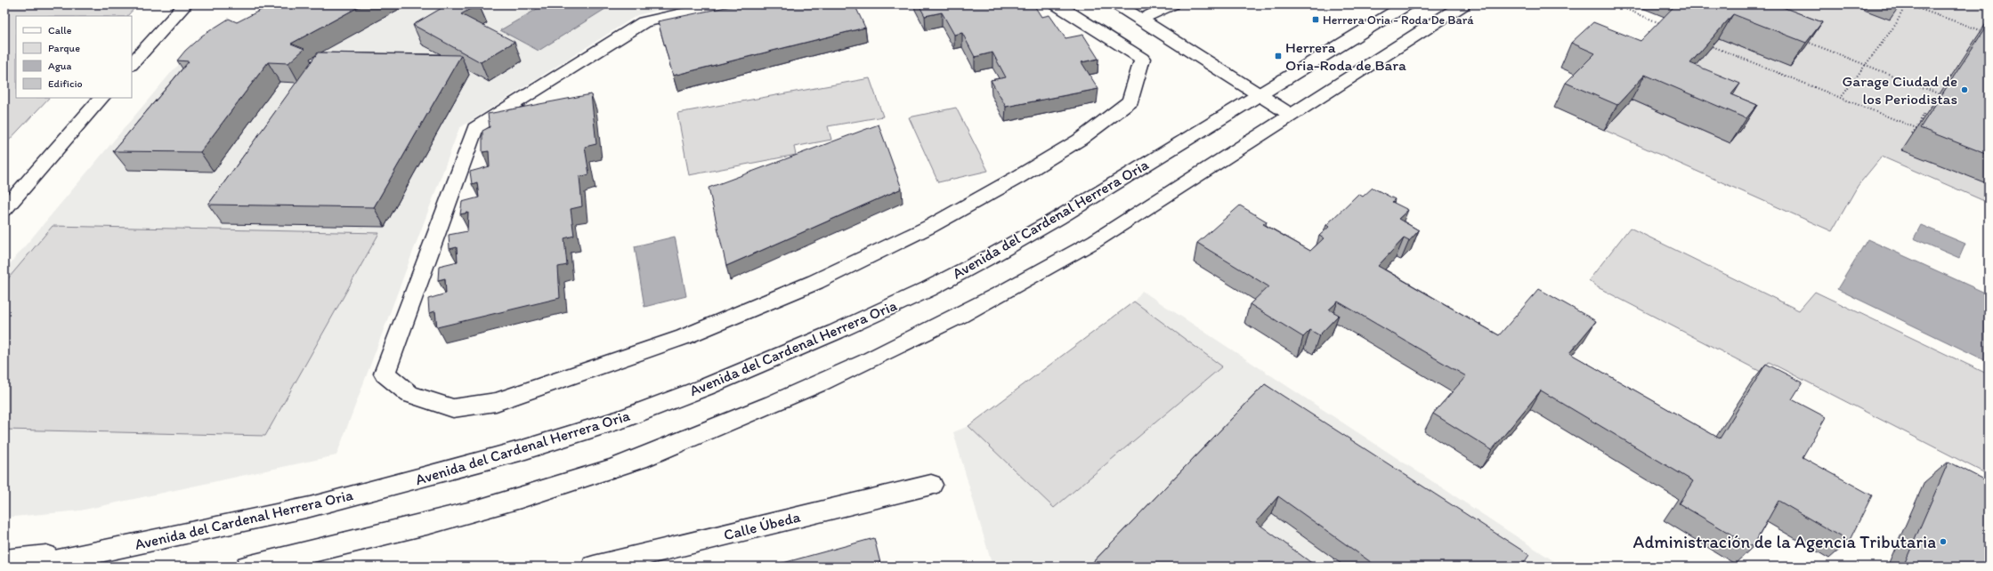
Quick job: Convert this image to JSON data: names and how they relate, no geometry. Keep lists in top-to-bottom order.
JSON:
{
  "streets": {
    "main road": ["Avenida del Cardenal Herrera Oria", "Calle Úbeda"]
  },
  "places": {
    "transit": ["Herrera Oria - Roda De Bará", "Herrera Oria-Roda de Bara"],
    "other": ["Garage Ciudad de los Periodistas", "Administración de la Agencia Tributaria"]
  },
  "legend": [
    "Calle",
    "Parque",
    "Agua",
    "Edificio"
  ]
}
